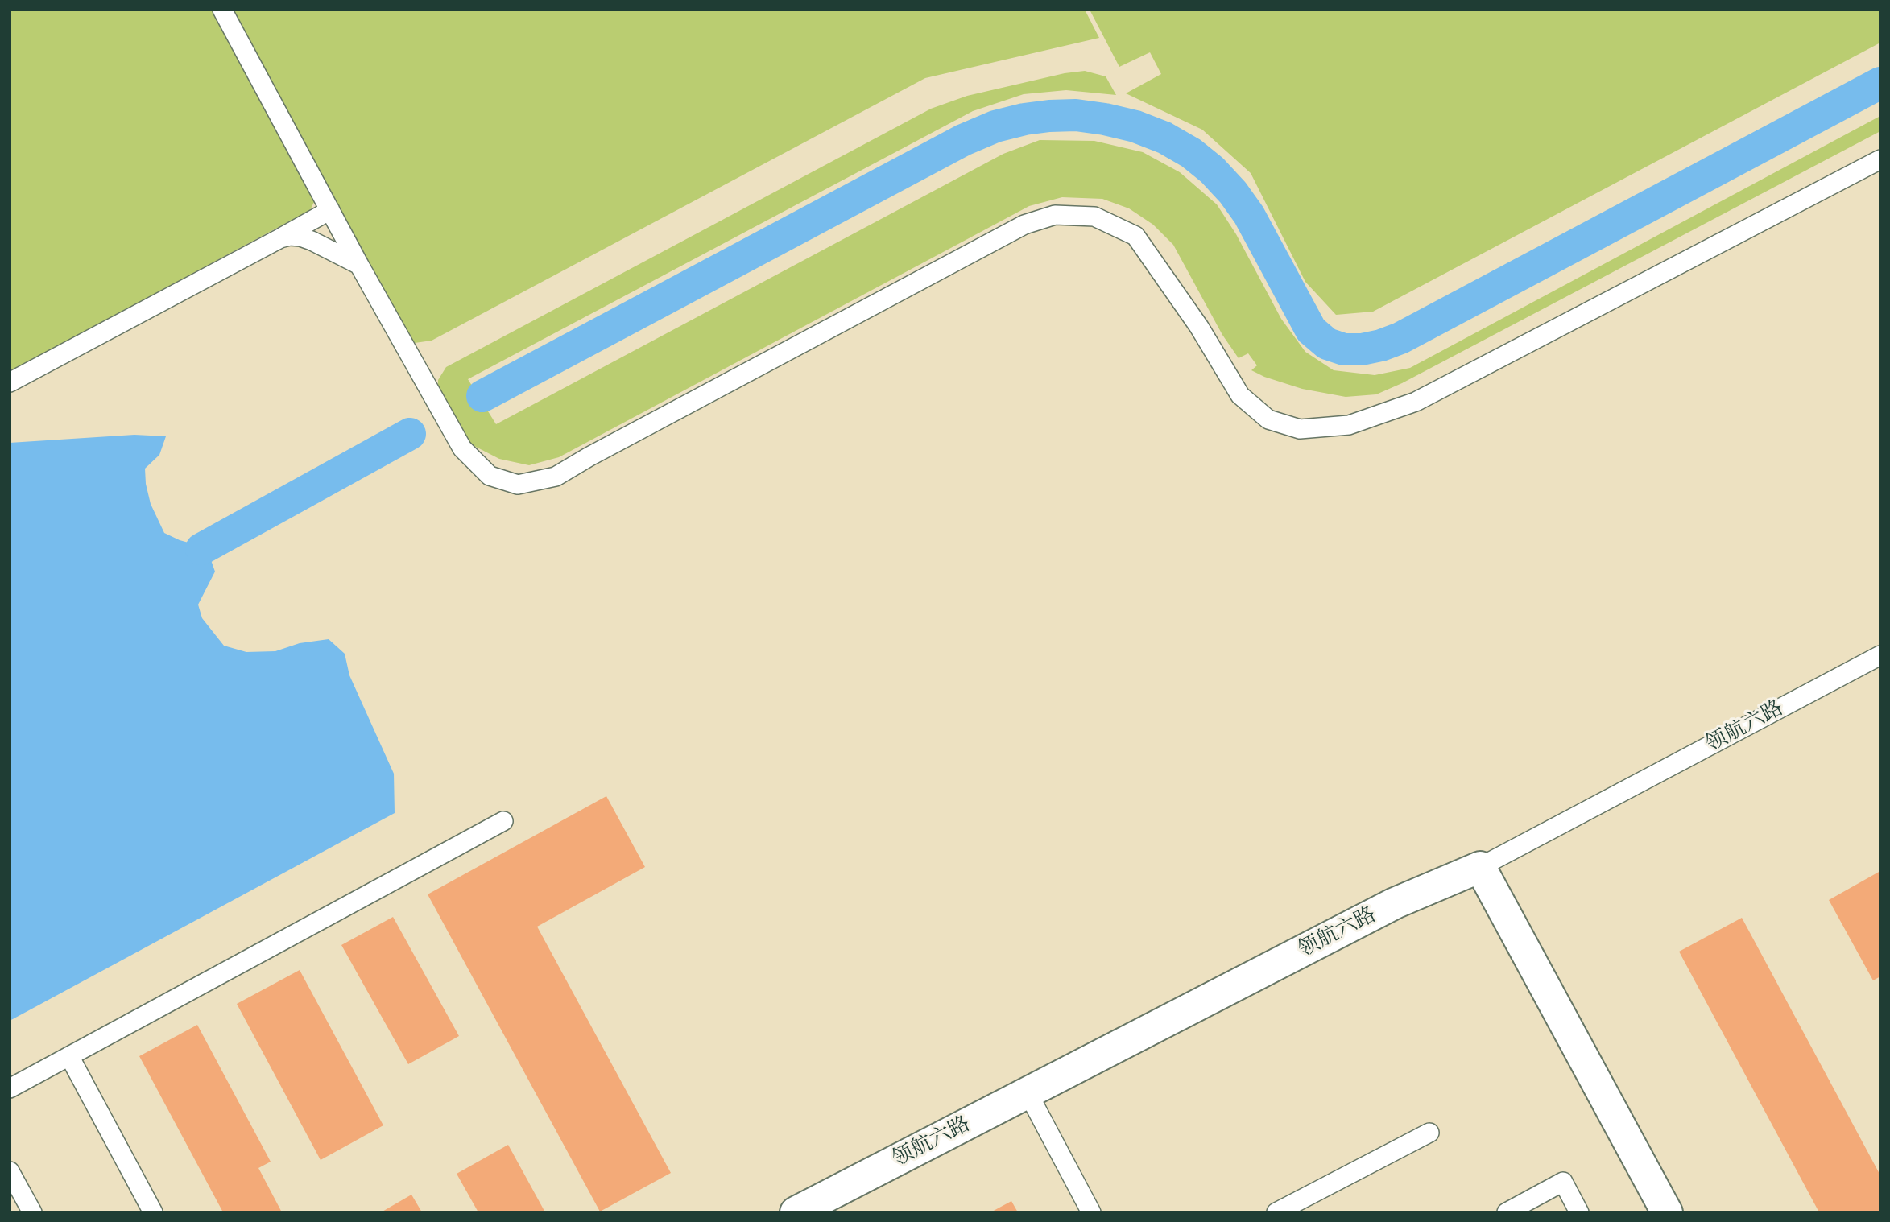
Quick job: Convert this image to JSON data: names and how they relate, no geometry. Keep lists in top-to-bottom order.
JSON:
{
  "streets": {
    "street": ["领航六路"]
  }
}
